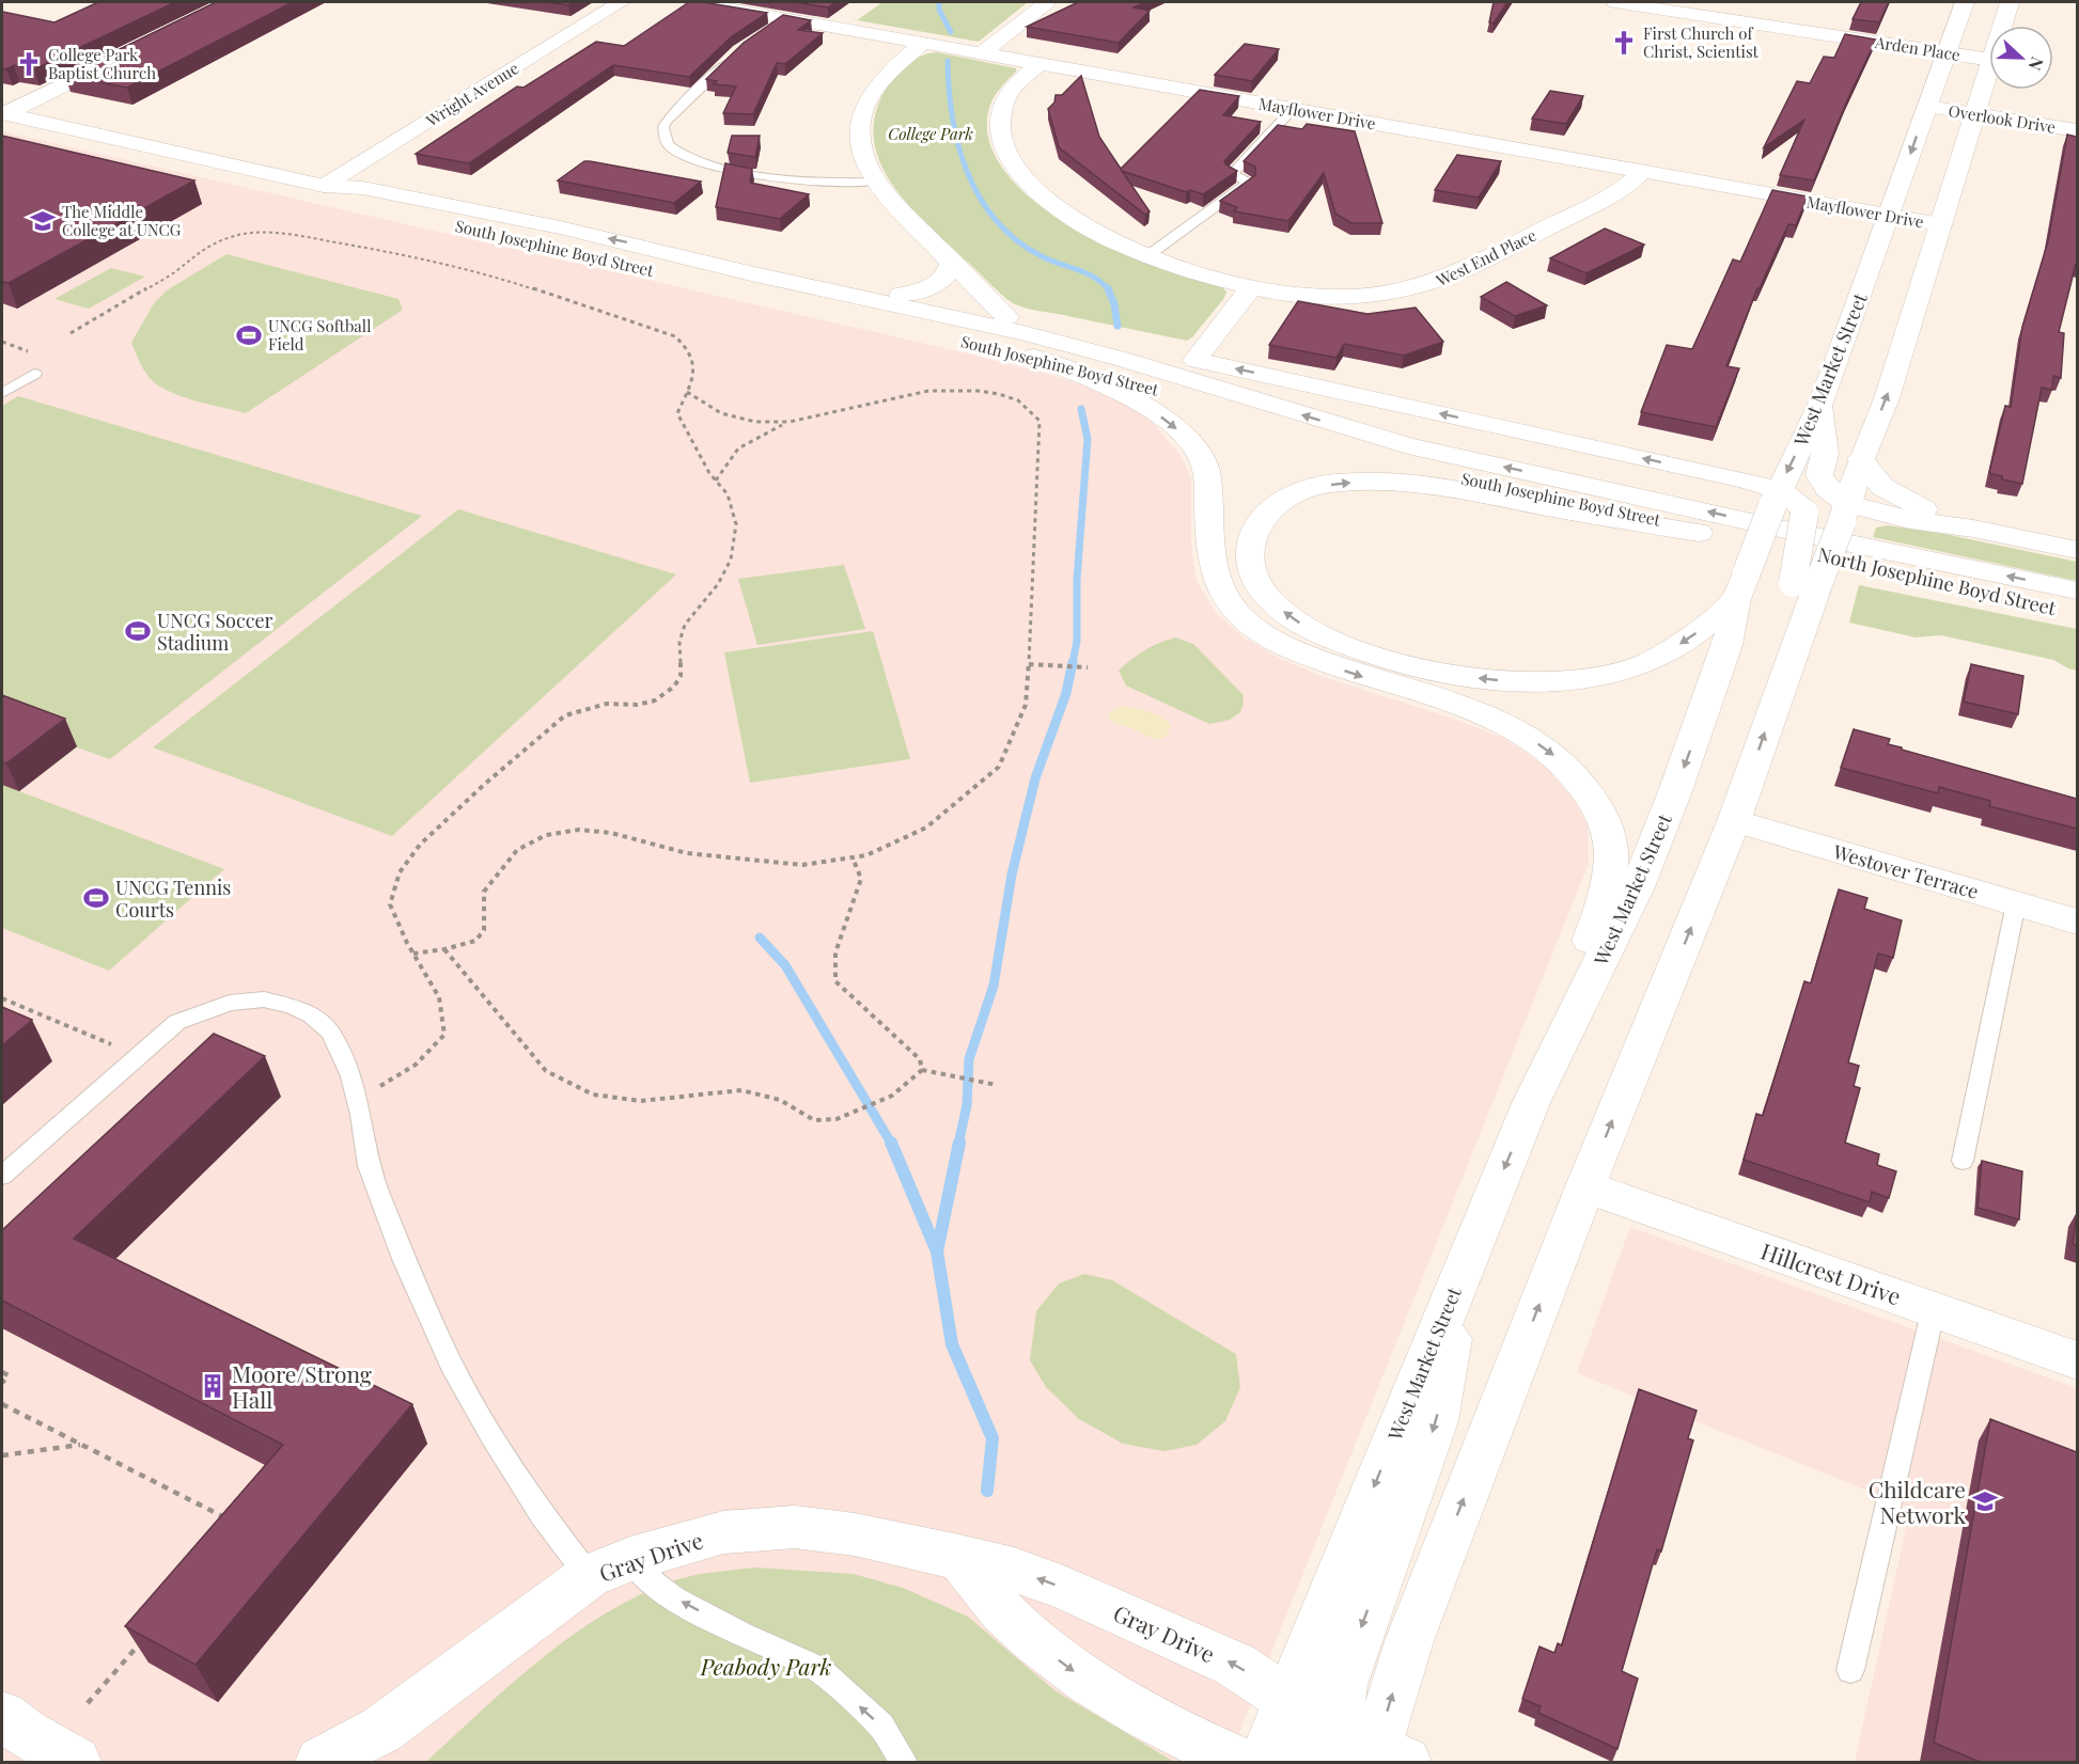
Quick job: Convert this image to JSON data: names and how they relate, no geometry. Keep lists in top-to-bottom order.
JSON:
{
  "streets": {
    "main road": [
      "Arden Place",
      "Wright Avenue",
      "Mayflower Drive",
      "Overlook Drive",
      "South Josephine Boyd Street",
      "West End Place",
      "West Market Street",
      "North Josephine Boyd Street",
      "Westover Terrace",
      "Hillcrest Drive",
      "Gray Drive"
    ]
  },
  "crossings": [
    ["Arden Place", "West Market Street"],
    ["Wright Avenue", "South Josephine Boyd Street"],
    ["Mayflower Drive", "West End Place"],
    ["Mayflower Drive", "West Market Street"],
    ["Overlook Drive", "West Market Street"],
    ["South Josephine Boyd Street", "North Josephine Boyd Street"],
    ["West Market Street", "Gray Drive"]
  ],
  "parks": ["College Park", "Peabody Park"],
  "places": {
    "church": ["First Church of Christ, Scientist", "College Park Baptist Church"],
    "school or university": ["The Middle College at UNCG", "Childcare Network"],
    "sports": ["UNCG Softball Field", "UNCG Soccer Stadium", "UNCG Tennis Courts"],
    "building": ["Moore/Strong Hall"]
  },
  "north": "right"
}
